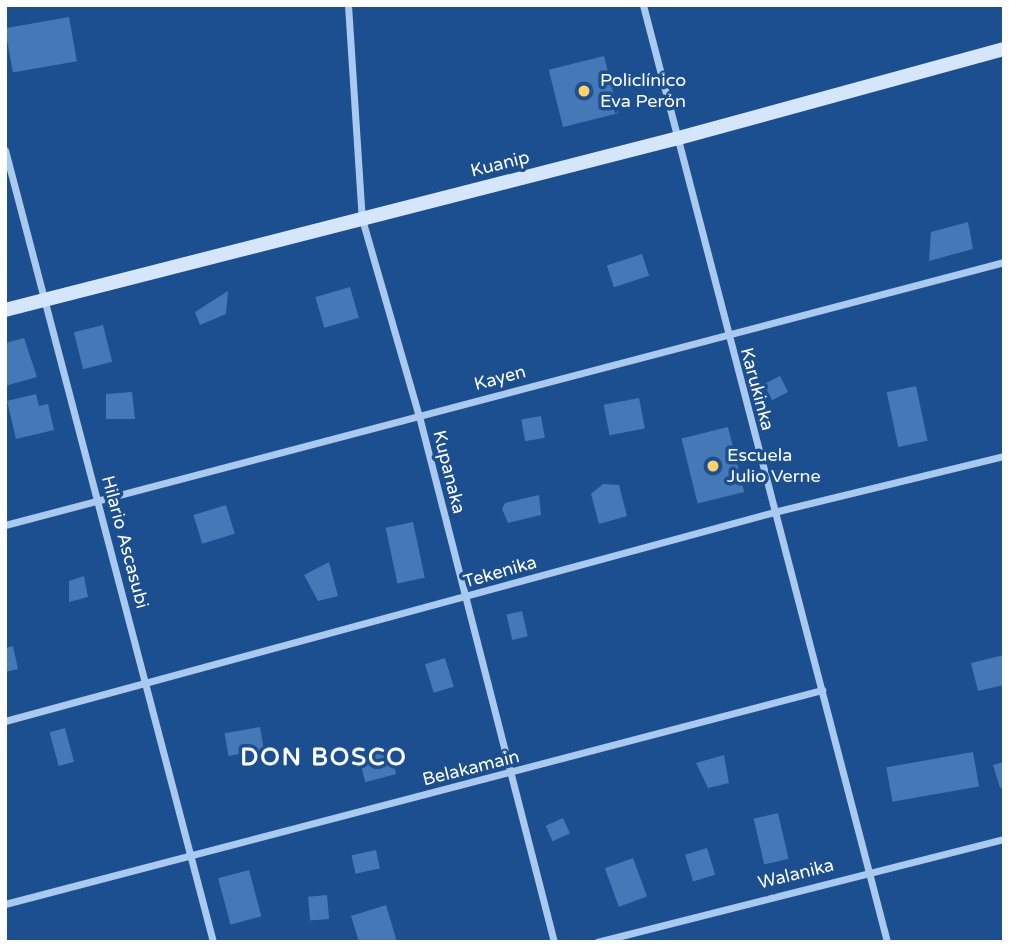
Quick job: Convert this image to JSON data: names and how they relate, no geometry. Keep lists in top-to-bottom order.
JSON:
{
  "streets": {
    "main road": ["Kuanip"],
    "street": [
      "Kayen",
      "Karukinka",
      "Kupanaka",
      "Hilario Ascasubi",
      "Tekenika",
      "Belakamain",
      "Walanika"
    ]
  },
  "crossings": [
    ["Kuanip", "Karukinka"],
    ["Kuanip", "Kupanaka"],
    ["Kuanip", "Hilario Ascasubi"],
    ["Kayen", "Karukinka"],
    ["Kayen", "Kupanaka"],
    ["Kayen", "Hilario Ascasubi"],
    ["Karukinka", "Tekenika"],
    ["Karukinka", "Belakamain"],
    ["Karukinka", "Walanika"],
    ["Kupanaka", "Tekenika"],
    ["Kupanaka", "Belakamain"],
    ["Hilario Ascasubi", "Tekenika"],
    ["Hilario Ascasubi", "Belakamain"]
  ],
  "districts": ["DON BOSCO"],
  "places": ["Policlínico Eva Perón", "Escuela Julio Verne"]
}
